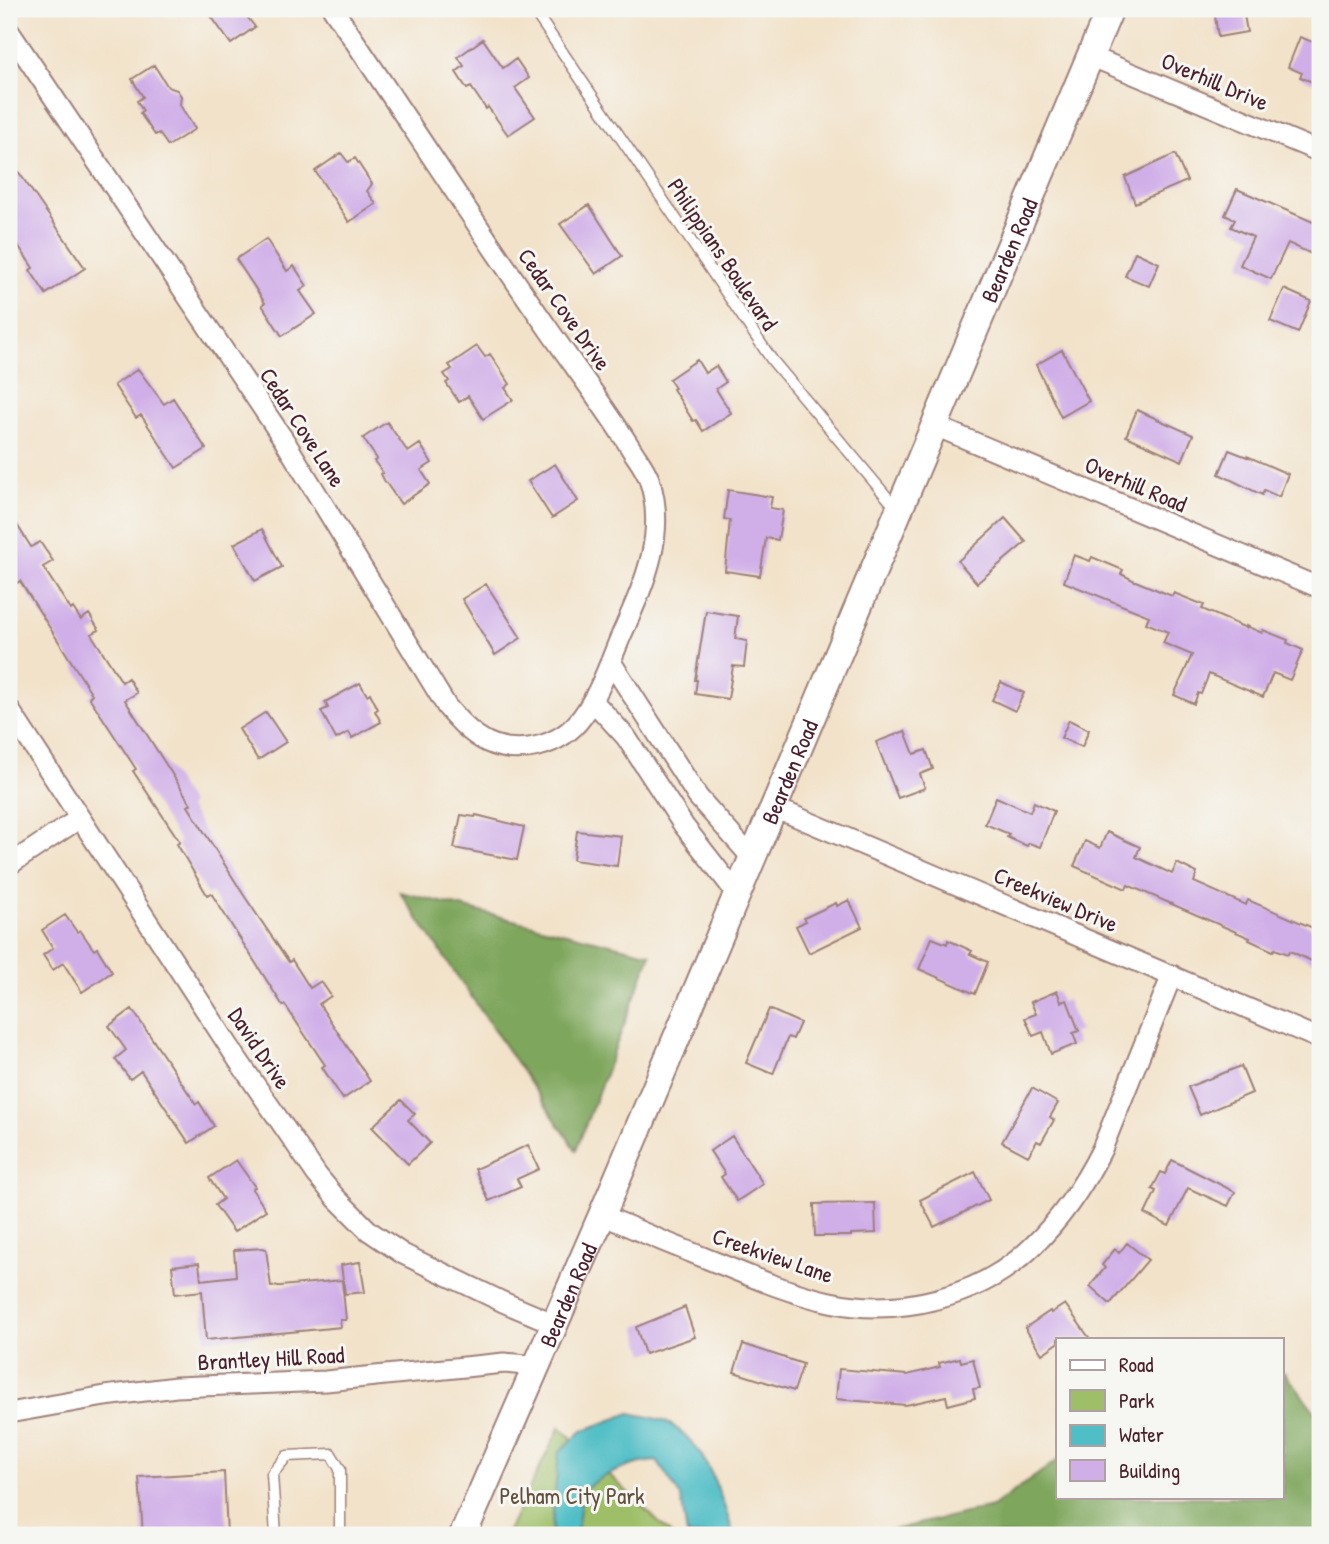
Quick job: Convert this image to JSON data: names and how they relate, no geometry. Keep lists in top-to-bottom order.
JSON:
{
  "streets": {
    "street": [
      "Overhill Drive",
      "Bearden Road",
      "Cedar Cove Drive",
      "Cedar Cove Lane",
      "Overhill Road",
      "Creekview Drive",
      "David Drive",
      "Creekview Lane",
      "Brantley Hill Road"
    ],
    "lane": ["Philippians Boulevard"]
  },
  "crossings": [
    ["Overhill Drive", "Bearden Road"],
    ["Bearden Road", "Philippians Boulevard"],
    ["Bearden Road", "Overhill Road"],
    ["Bearden Road", "Creekview Drive"],
    ["Bearden Road", "David Drive"],
    ["Bearden Road", "Creekview Lane"],
    ["Bearden Road", "Brantley Hill Road"],
    ["Cedar Cove Drive", "Cedar Cove Lane"],
    ["Creekview Drive", "Creekview Lane"]
  ],
  "parks": ["Pelham City Park"],
  "legend": [
    "Road",
    "Park",
    "Water",
    "Building"
  ]
}
